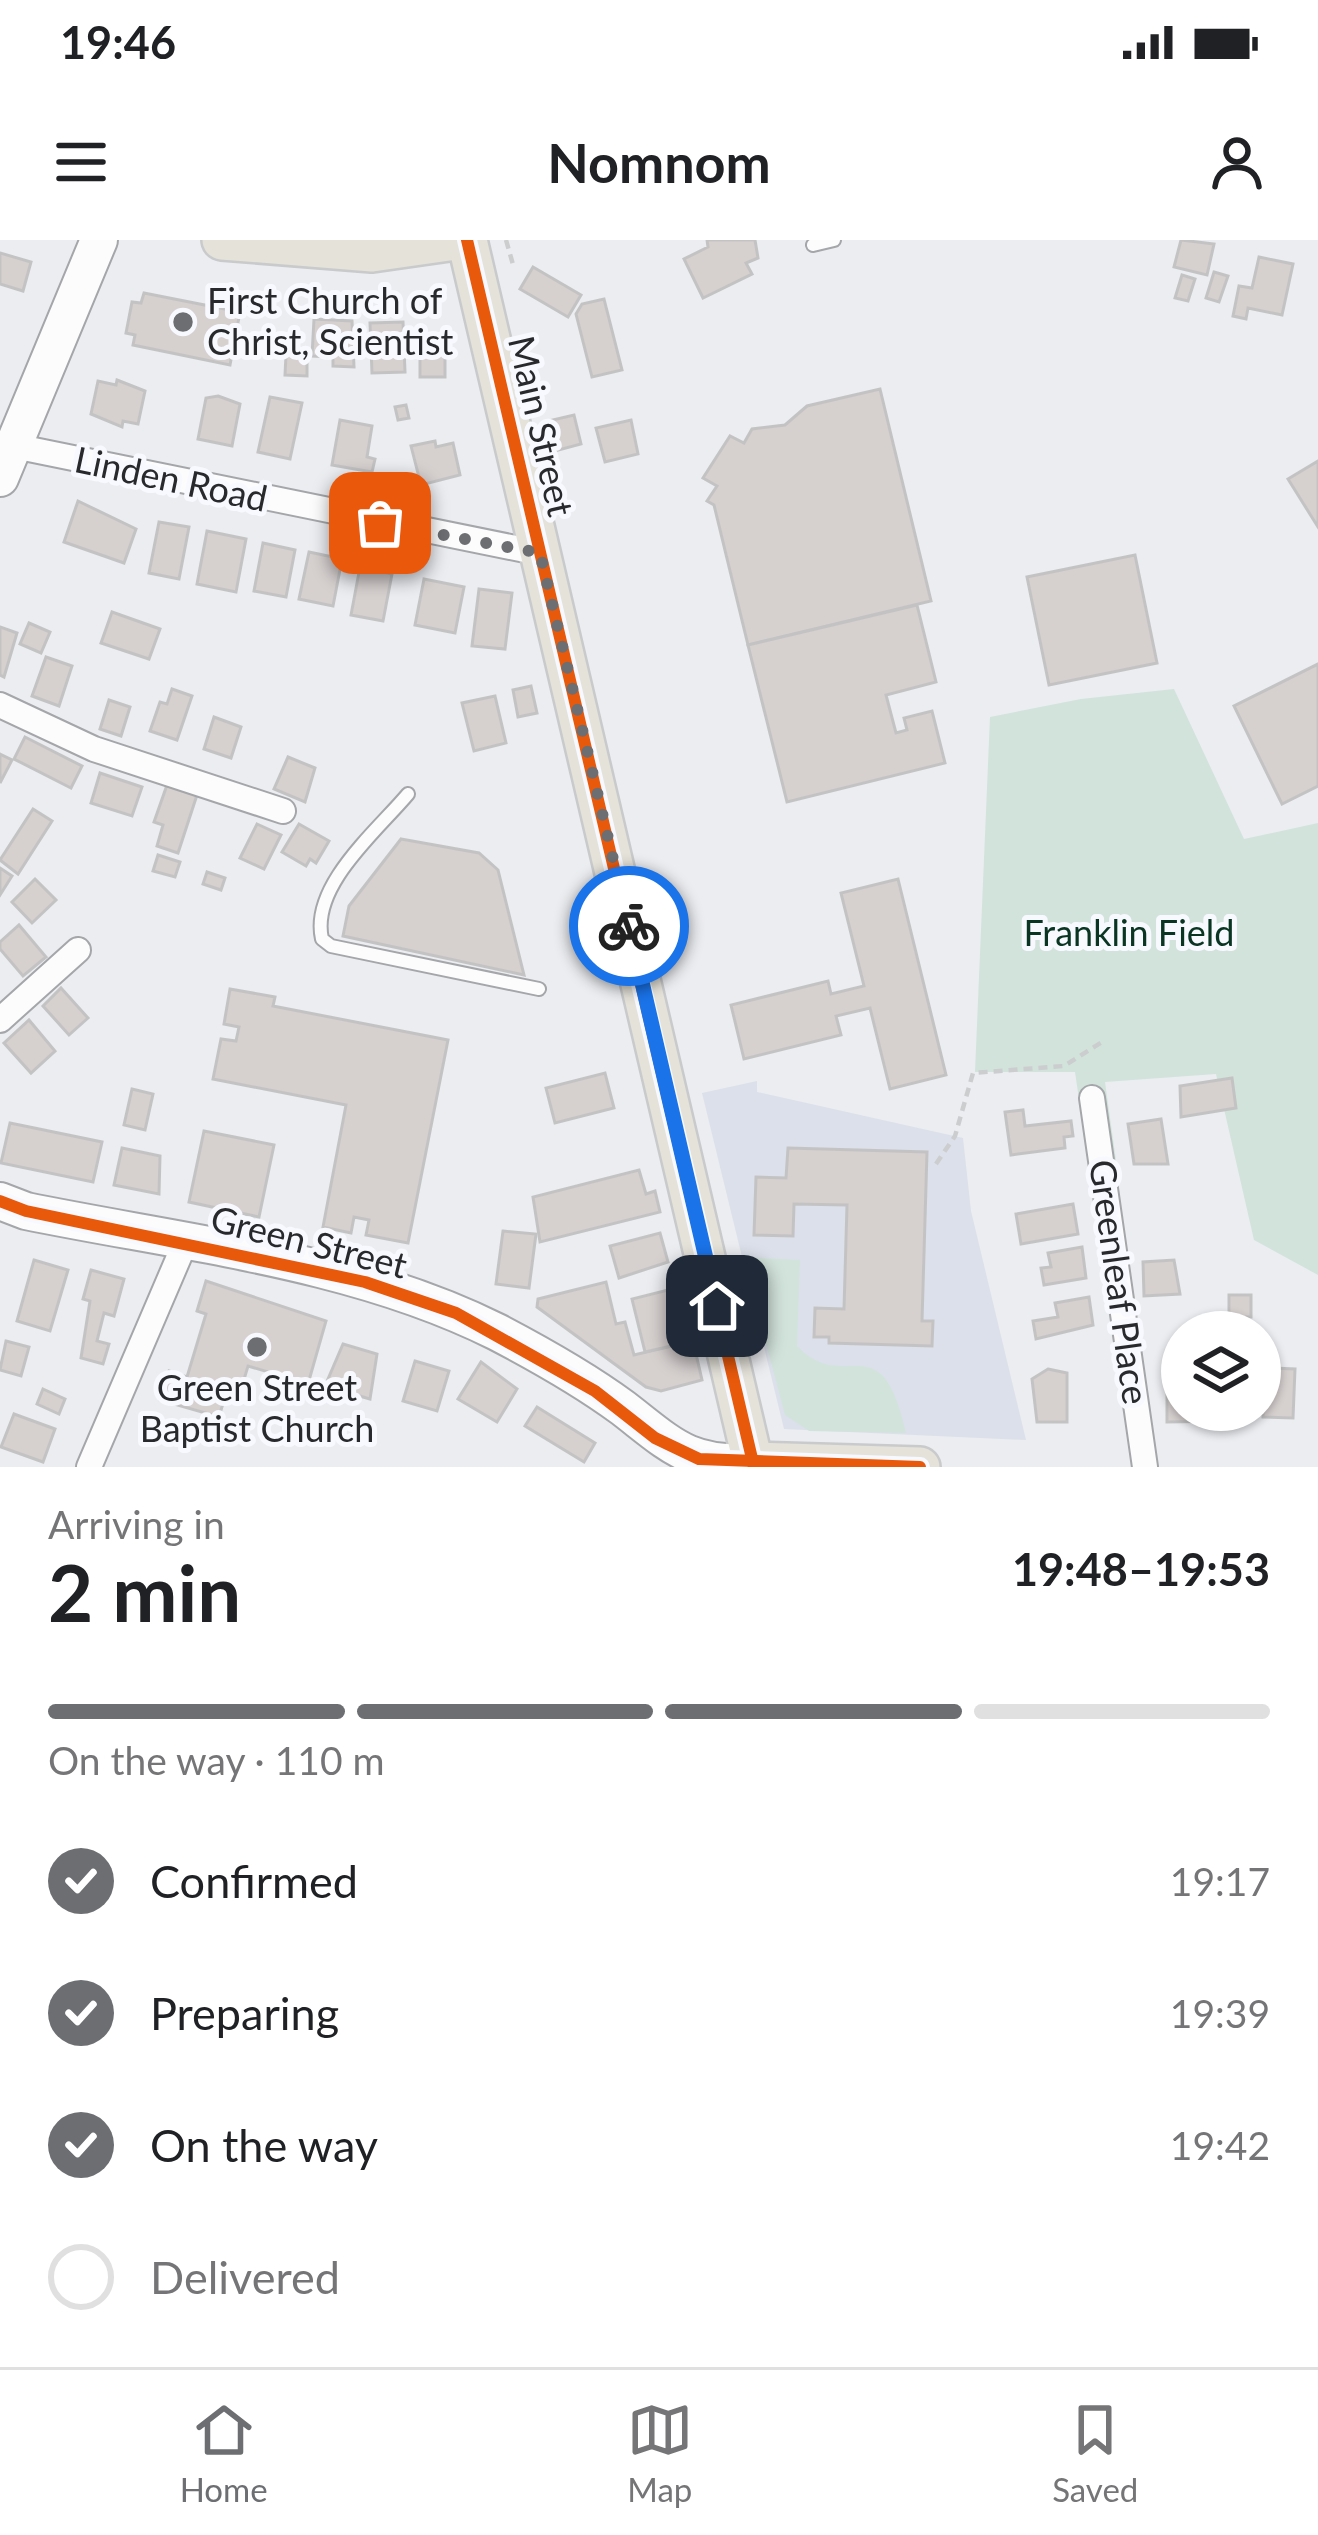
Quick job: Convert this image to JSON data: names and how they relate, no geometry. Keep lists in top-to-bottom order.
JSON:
{
  "streets": {
    "main road": ["Main Street"],
    "street": ["Linden Road", "Green Street", "Greenleaf Place"]
  },
  "crossings": [
    ["Main Street", "Linden Road"],
    ["Main Street", "Green Street"]
  ],
  "parks": ["Franklin Field"],
  "places": ["First Church of Christ, Scientist", "Green Street Baptist Church"],
  "page": {
    "status": "19:46",
    "header": "Nomnom",
    "heading": ["2 min", "Arriving in", "19:48–19:53"],
    "bar": "On the way · 110 m",
    "list": [
      ["Confirmed", "19:17"],
      ["Preparing", "19:39"],
      ["On the way", "19:42"],
      "Delivered"
    ],
    "tabs": ["Home", "Map", "Saved"]
  }
}
